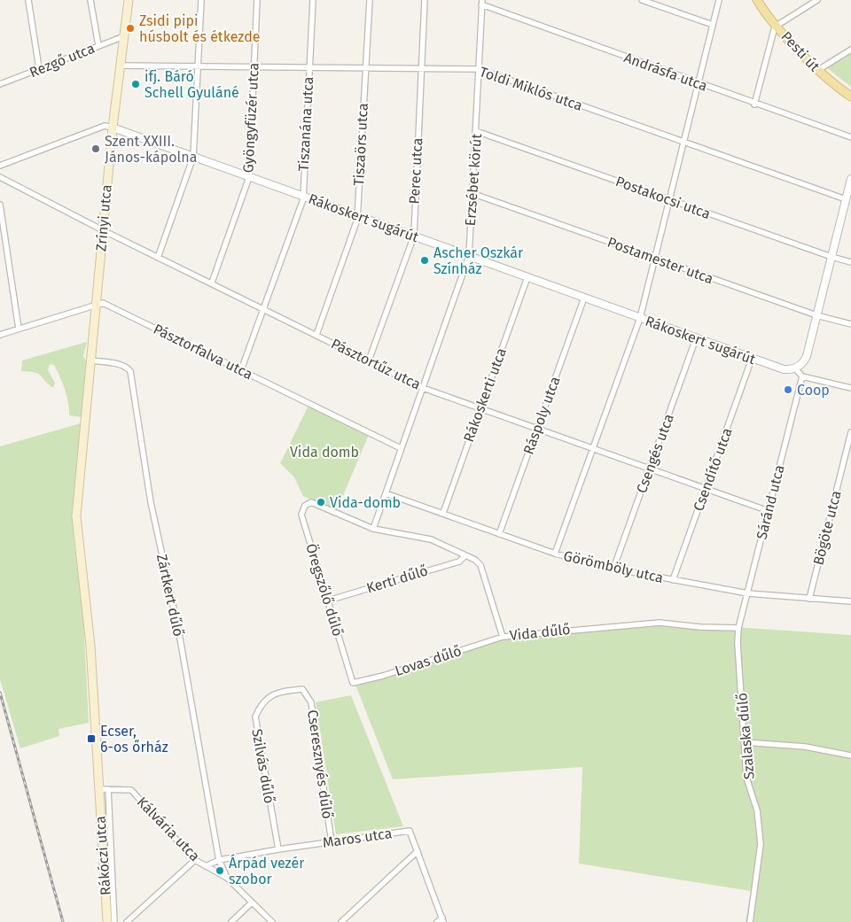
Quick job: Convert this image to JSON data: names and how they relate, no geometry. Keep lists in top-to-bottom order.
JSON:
{
  "streets": {
    "main road": ["Pesti út", "Zrínyi utca", "Rákóczi utca"],
    "street": [
      "Rezgő utca",
      "Andrásfa utca",
      "Toldi Miklós utca",
      "Gyöngyfüzér utca",
      "Tiszanána utca",
      "Tiszaörs utca",
      "Perec utca",
      "Erzsébet körút",
      "Postakocsi utca",
      "Rákoskert sugárút",
      "Postamester utca",
      "Pásztorfalva utca",
      "Pásztortűz utca",
      "Rákoskerti utca",
      "Ráspoly utca",
      "Csengés utca",
      "Csendítő utca",
      "Sáránd utca",
      "Bögöte utca",
      "Görömböly utca",
      "Kerti dűlő",
      "Öregszőlő dűlő",
      "Zártkert dűlő",
      "Vida dűlő",
      "Lovas dűlő",
      "Szalaska dűlő",
      "Cseresznyés dűlő",
      "Szilvás dűlő",
      "Kálvária utca",
      "Maros utca"
    ]
  },
  "crossings": [
    ["Rezgő utca", "Zrínyi utca"],
    ["Andrásfa utca", "Erzsébet körút"],
    ["Toldi Miklós utca", "Gyöngyfüzér utca"],
    ["Toldi Miklós utca", "Tiszanána utca"],
    ["Toldi Miklós utca", "Tiszaörs utca"],
    ["Toldi Miklós utca", "Perec utca"],
    ["Toldi Miklós utca", "Erzsébet körút"],
    ["Toldi Miklós utca", "Zrínyi utca"],
    ["Gyöngyfüzér utca", "Rákoskert sugárút"],
    ["Gyöngyfüzér utca", "Pásztortűz utca"],
    ["Tiszanána utca", "Rákoskert sugárút"],
    ["Tiszanána utca", "Pásztorfalva utca"],
    ["Tiszanána utca", "Pásztortűz utca"],
    ["Tiszaörs utca", "Rákoskert sugárút"],
    ["Tiszaörs utca", "Pásztortűz utca"],
    ["Perec utca", "Rákoskert sugárút"],
    ["Perec utca", "Pásztortűz utca"],
    ["Erzsébet körút", "Postakocsi utca"],
    ["Erzsébet körút", "Rákoskert sugárút"],
    ["Erzsébet körút", "Postamester utca"],
    ["Erzsébet körút", "Pásztorfalva utca"],
    ["Erzsébet körút", "Pásztortűz utca"],
    ["Erzsébet körút", "Görömböly utca"],
    ["Erzsébet körút", "Vida dűlő"],
    ["Zrínyi utca", "Rákoskert sugárút"],
    ["Zrínyi utca", "Pásztorfalva utca"],
    ["Zrínyi utca", "Pásztortűz utca"],
    ["Zrínyi utca", "Zártkert dűlő"],
    ["Zrínyi utca", "Rákóczi utca"],
    ["Rákoskert sugárút", "Rákoskerti utca"],
    ["Rákoskert sugárút", "Ráspoly utca"],
    ["Rákoskert sugárút", "Csengés utca"],
    ["Rákoskert sugárút", "Csendítő utca"],
    ["Pásztortűz utca", "Rákoskerti utca"],
    ["Pásztortűz utca", "Ráspoly utca"],
    ["Pásztortűz utca", "Csengés utca"],
    ["Pásztortűz utca", "Csendítő utca"],
    ["Pásztortűz utca", "Sáránd utca"],
    ["Rákoskerti utca", "Görömböly utca"],
    ["Ráspoly utca", "Görömböly utca"],
    ["Csengés utca", "Görömböly utca"],
    ["Csendítő utca", "Görömböly utca"],
    ["Sáránd utca", "Görömböly utca"],
    ["Sáránd utca", "Vida dűlő"],
    ["Sáránd utca", "Szalaska dűlő"],
    ["Bögöte utca", "Görömböly utca"],
    ["Kerti dűlő", "Öregszőlő dűlő"],
    ["Kerti dűlő", "Vida dűlő"],
    ["Öregszőlő dűlő", "Vida dűlő"],
    ["Öregszőlő dűlő", "Lovas dűlő"],
    ["Zártkert dűlő", "Maros utca"],
    ["Zártkert dűlő", "Rákóczi utca"],
    ["Vida dűlő", "Lovas dűlő"],
    ["Vida dűlő", "Szalaska dűlő"],
    ["Cseresznyés dűlő", "Szilvás dűlő"],
    ["Cseresznyés dűlő", "Maros utca"],
    ["Szilvás dűlő", "Maros utca"],
    ["Kálvária utca", "Maros utca"],
    ["Kálvária utca", "Rákóczi utca"]
  ],
  "parks": ["Vida domb"],
  "places": {
    "other": [
      "Zsidi pipi húsbolt és étkezde",
      "ifj. Báró Schell Gyuláné",
      "Szent XXIII. János-kápolna",
      "Ascher Oszkár Színház",
      "Coop",
      "Vida-domb",
      "Árpád vezér szobor"
    ],
    "transit": ["Ecser, 6-os őrház"]
  }
}
